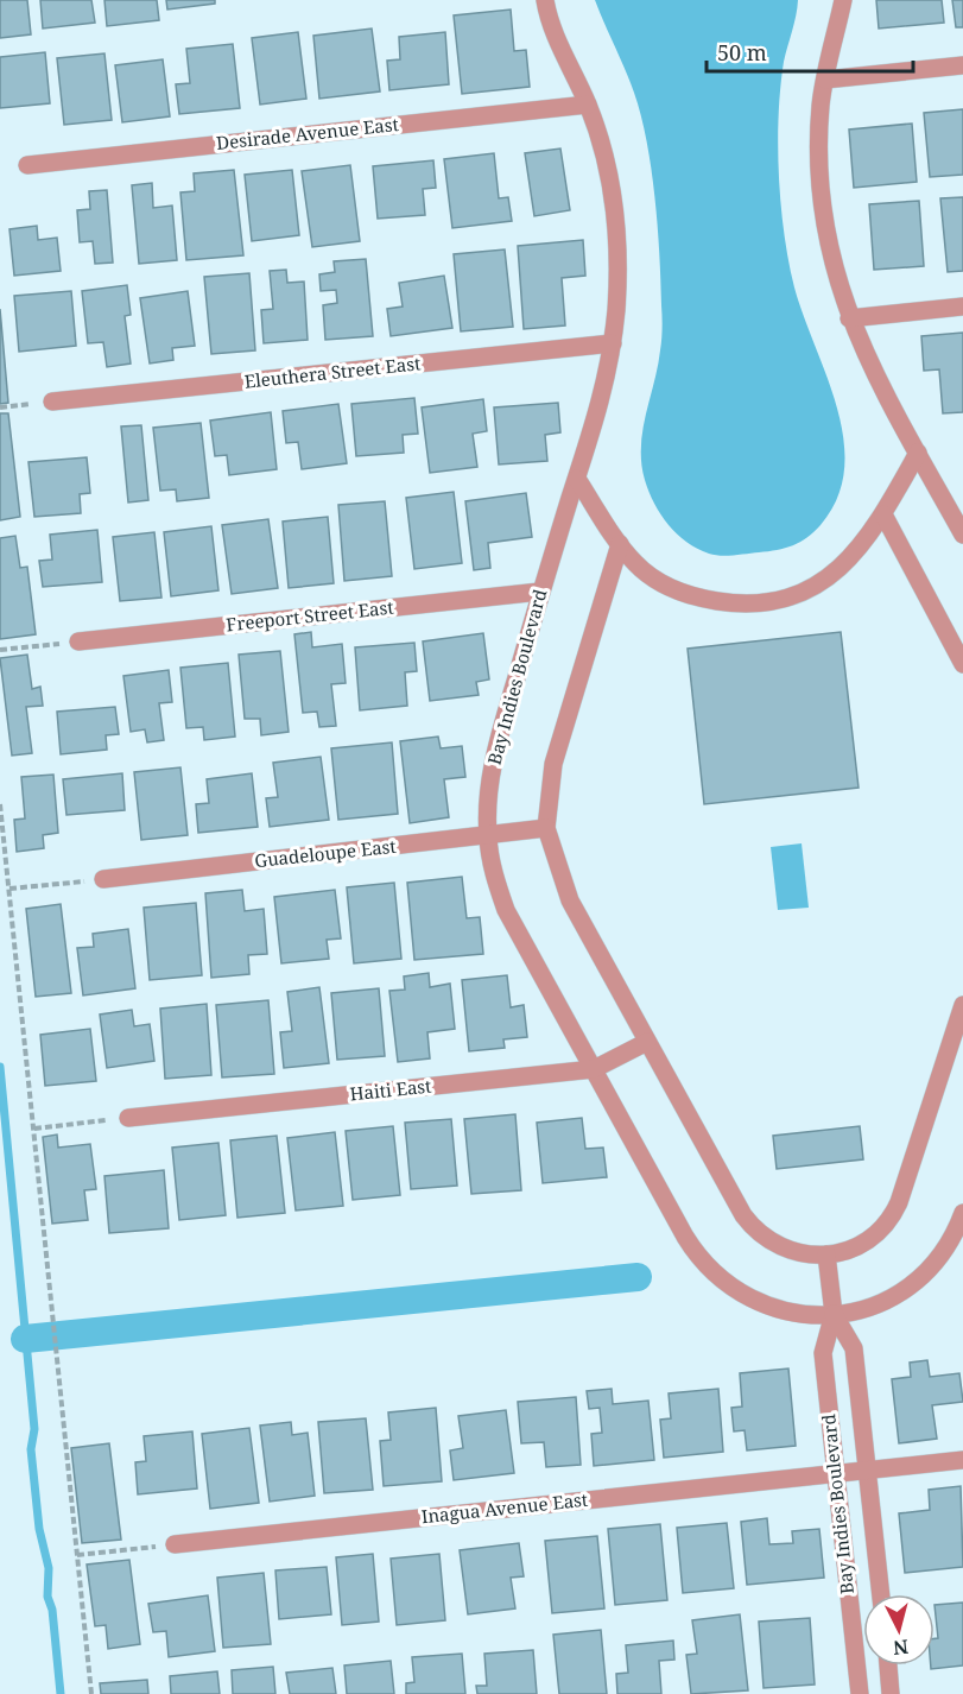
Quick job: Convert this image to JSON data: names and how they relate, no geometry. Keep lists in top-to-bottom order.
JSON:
{
  "streets": {
    "street": [
      "Desirade Avenue East",
      "Eleuthera Street East",
      "Freeport Street East",
      "Bay Indies Boulevard",
      "Guadeloupe East",
      "Haiti East",
      "Inagua Avenue East"
    ]
  },
  "crossings": [
    ["Desirade Avenue East", "Bay Indies Boulevard"],
    ["Eleuthera Street East", "Bay Indies Boulevard"],
    ["Freeport Street East", "Bay Indies Boulevard"],
    ["Bay Indies Boulevard", "Guadeloupe East"],
    ["Bay Indies Boulevard", "Haiti East"],
    ["Bay Indies Boulevard", "Inagua Avenue East"]
  ],
  "scale_bar": "50 m",
  "north": "bottom"
}
